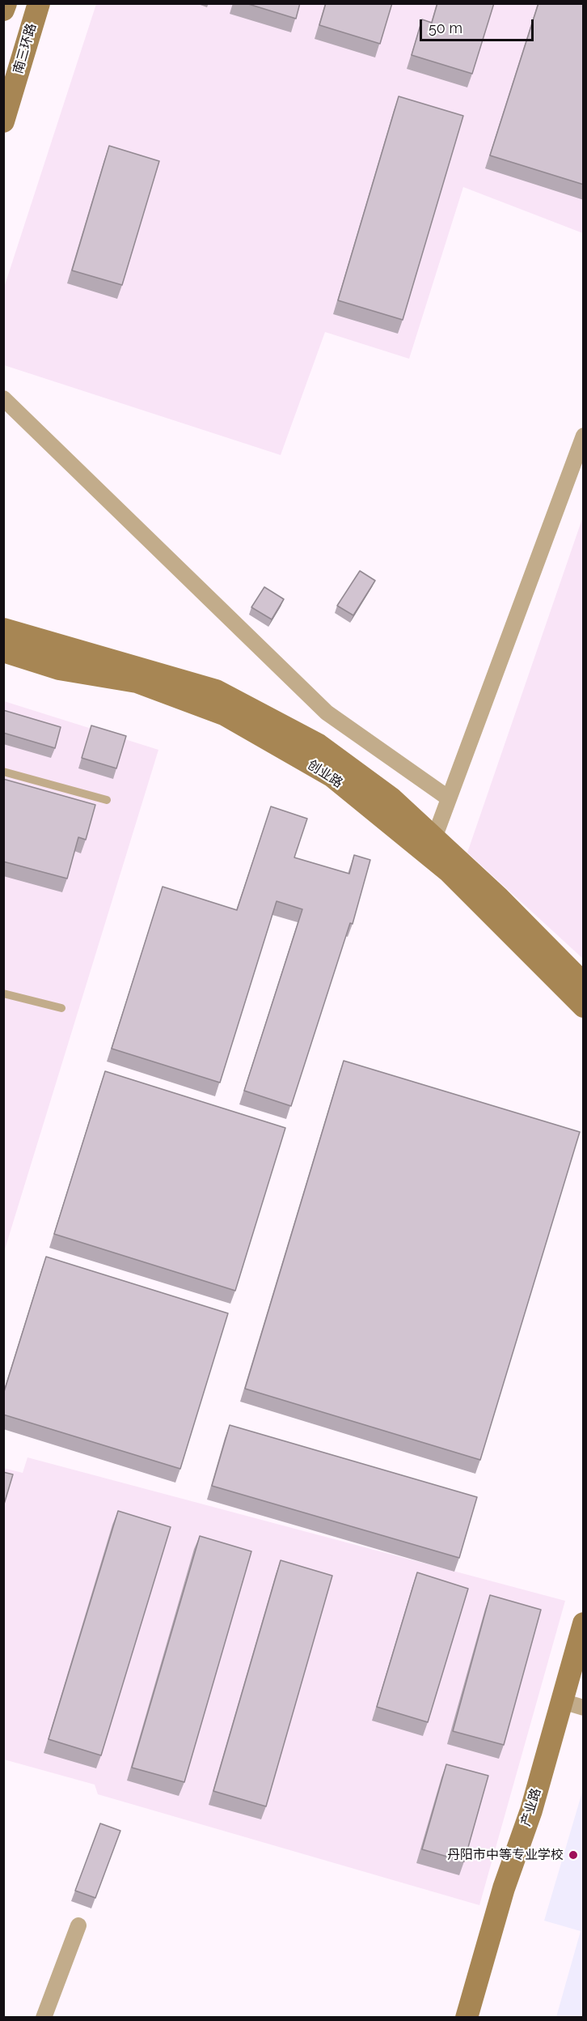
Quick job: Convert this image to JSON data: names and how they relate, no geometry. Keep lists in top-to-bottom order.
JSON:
{
  "streets": {
    "street": ["南三环路", "创业路", "产业路"]
  },
  "places": ["丹阳市中等专业学校"],
  "scale_bar": "50 m"
}
